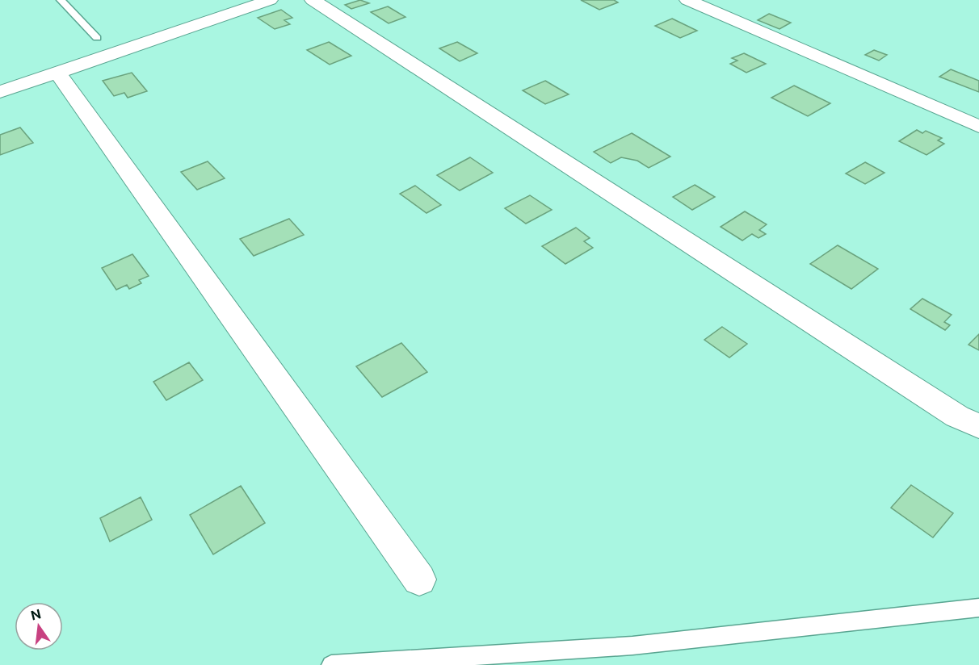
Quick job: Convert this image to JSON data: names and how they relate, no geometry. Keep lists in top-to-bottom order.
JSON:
{
  "north": "top"
}
